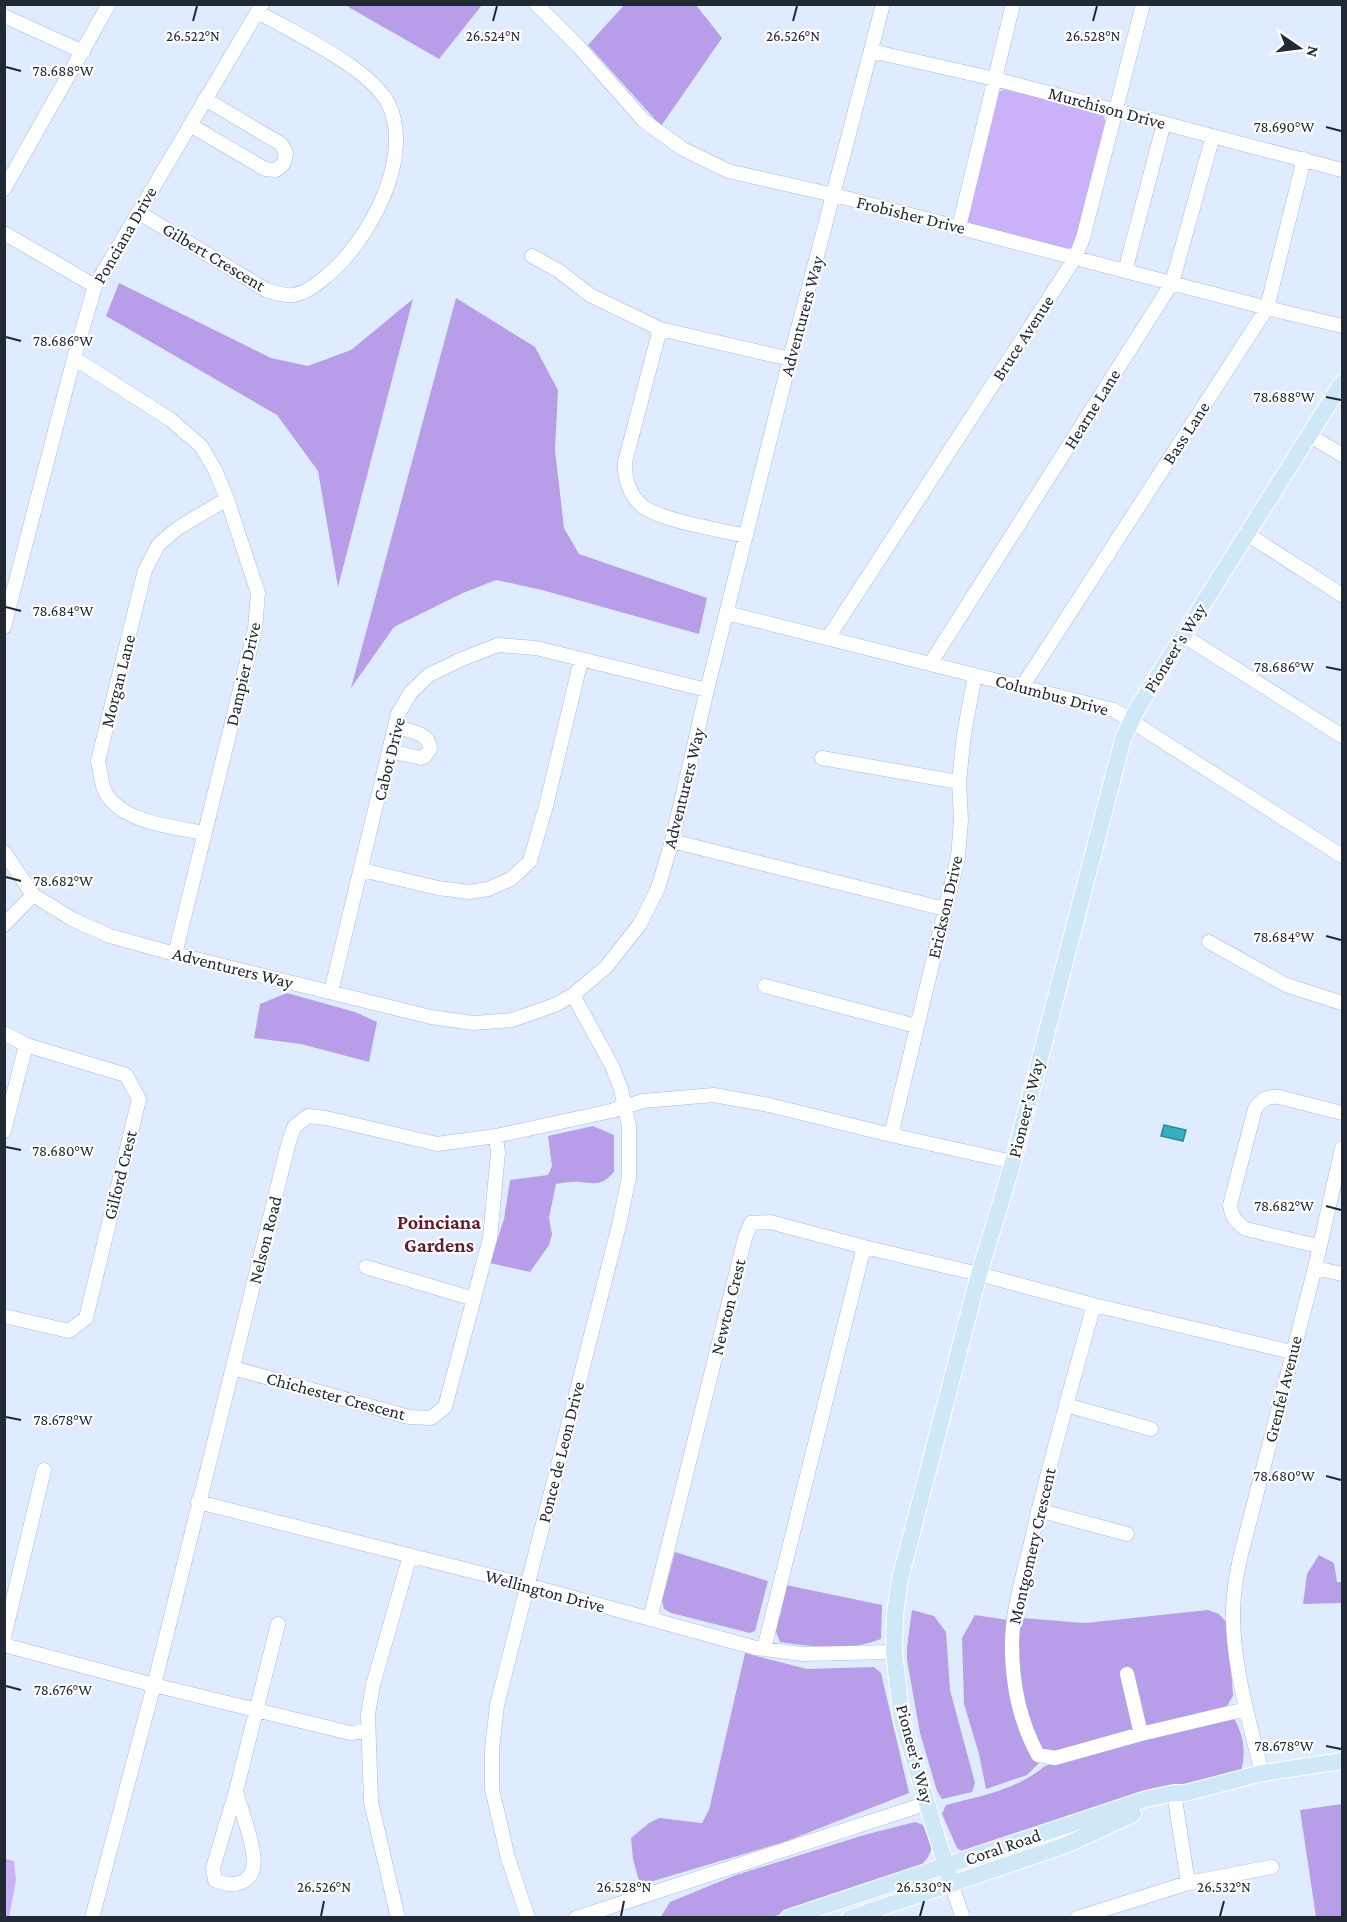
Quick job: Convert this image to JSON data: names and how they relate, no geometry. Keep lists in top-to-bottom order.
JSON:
{
  "streets": {
    "main road": ["Pioneer's Way", "Coral Road"],
    "street": [
      "Murchison Drive",
      "Frobisher Drive",
      "Ponciana Drive",
      "Gilbert Crescent",
      "Adventurers Way",
      "Bruce Avenue",
      "Hearne Lane",
      "Bass Lane",
      "Dampier Drive",
      "Morgan Lane",
      "Columbus Drive",
      "Cabot Drive",
      "Erickson Drive",
      "Gilford Crest",
      "Nelson Road",
      "Newton Crest",
      "Grenfel Avenue",
      "Chichester Crescent",
      "Ponce de Leon Drive",
      "Montgomery Crescent",
      "Wellington Drive"
    ]
  },
  "crossings": [
    ["Murchison Drive", "Adventurers Way"],
    ["Murchison Drive", "Bruce Avenue"],
    ["Murchison Drive", "Hearne Lane"],
    ["Murchison Drive", "Bass Lane"],
    ["Frobisher Drive", "Adventurers Way"],
    ["Frobisher Drive", "Bruce Avenue"],
    ["Frobisher Drive", "Hearne Lane"],
    ["Frobisher Drive", "Bass Lane"],
    ["Ponciana Drive", "Gilbert Crescent"],
    ["Ponciana Drive", "Dampier Drive"],
    ["Adventurers Way", "Dampier Drive"],
    ["Adventurers Way", "Columbus Drive"],
    ["Adventurers Way", "Cabot Drive"],
    ["Adventurers Way", "Ponce de Leon Drive"],
    ["Bruce Avenue", "Columbus Drive"],
    ["Hearne Lane", "Columbus Drive"],
    ["Bass Lane", "Columbus Drive"],
    ["Pioneer's Way", "Columbus Drive"],
    ["Pioneer's Way", "Nelson Road"],
    ["Pioneer's Way", "Newton Crest"],
    ["Pioneer's Way", "Wellington Drive"],
    ["Pioneer's Way", "Coral Road"],
    ["Dampier Drive", "Morgan Lane"],
    ["Columbus Drive", "Erickson Drive"],
    ["Erickson Drive", "Nelson Road"],
    ["Nelson Road", "Chichester Crescent"],
    ["Nelson Road", "Ponce de Leon Drive"],
    ["Nelson Road", "Wellington Drive"],
    ["Newton Crest", "Grenfel Avenue"],
    ["Newton Crest", "Montgomery Crescent"],
    ["Newton Crest", "Wellington Drive"],
    ["Grenfel Avenue", "Montgomery Crescent"],
    ["Grenfel Avenue", "Coral Road"],
    ["Ponce de Leon Drive", "Wellington Drive"]
  ],
  "districts": ["Poinciana Gardens"],
  "north": "right",
  "coordinates": [
    "26.522°N",
    "26.524°N",
    "26.526°N",
    "26.528°N",
    "78.688°W",
    "78.690°W",
    "78.686°W",
    "78.684°W",
    "78.682°W",
    "78.680°W",
    "78.678°W",
    "78.676°W",
    "26.530°N",
    "26.532°N"
  ]
}
